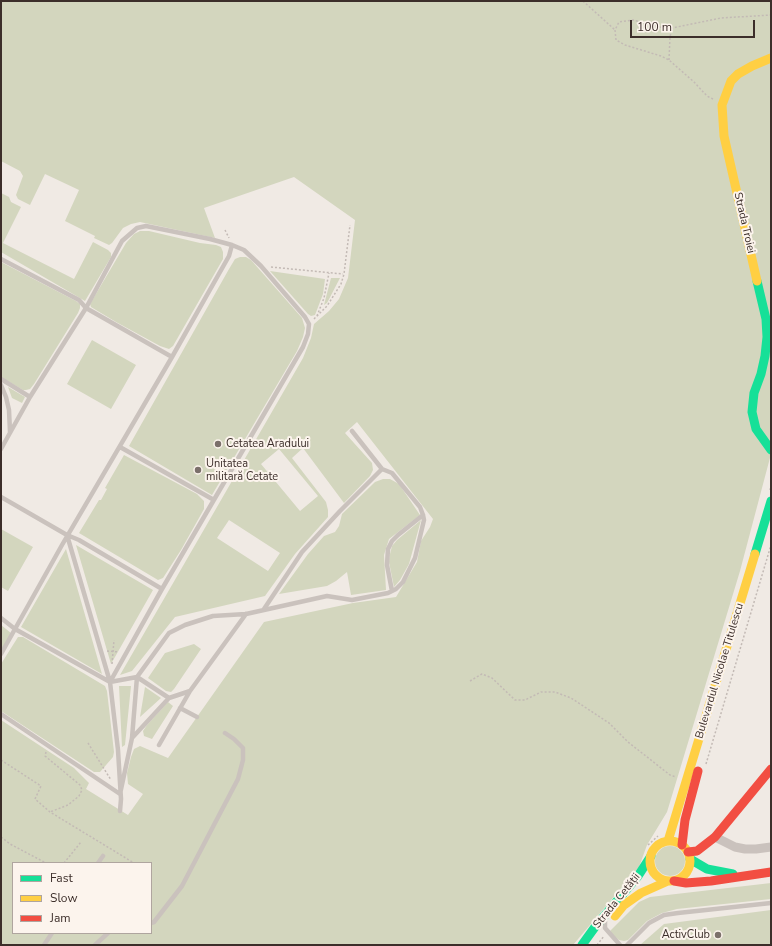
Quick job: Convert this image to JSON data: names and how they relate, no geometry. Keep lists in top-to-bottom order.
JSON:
{
  "streets": {
    "main road": ["Strada Troiei", "Bulevardul Nicolae Titulescu", "Strada Cetății"]
  },
  "crossings": [
    ["Bulevardul Nicolae Titulescu", "Strada Cetății"]
  ],
  "places": ["Cetatea Aradului", "Unitatea militară Cetate", "ActivClub"],
  "legend": ["Fast", "Slow", "Jam"],
  "scale_bar": "100 m"
}
